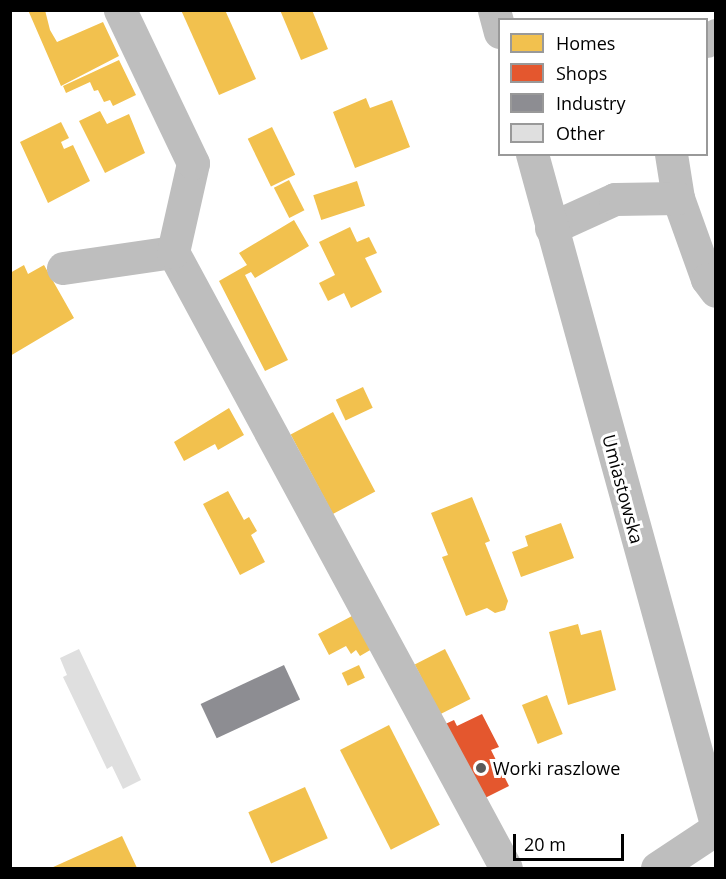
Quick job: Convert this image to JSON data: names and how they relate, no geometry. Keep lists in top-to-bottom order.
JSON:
{
  "streets": {
    "street": ["Umiastowska"]
  },
  "places": ["Worki raszlowe"],
  "legend": [
    "Homes",
    "Shops",
    "Industry",
    "Other"
  ],
  "scale_bar": "20 m"
}
